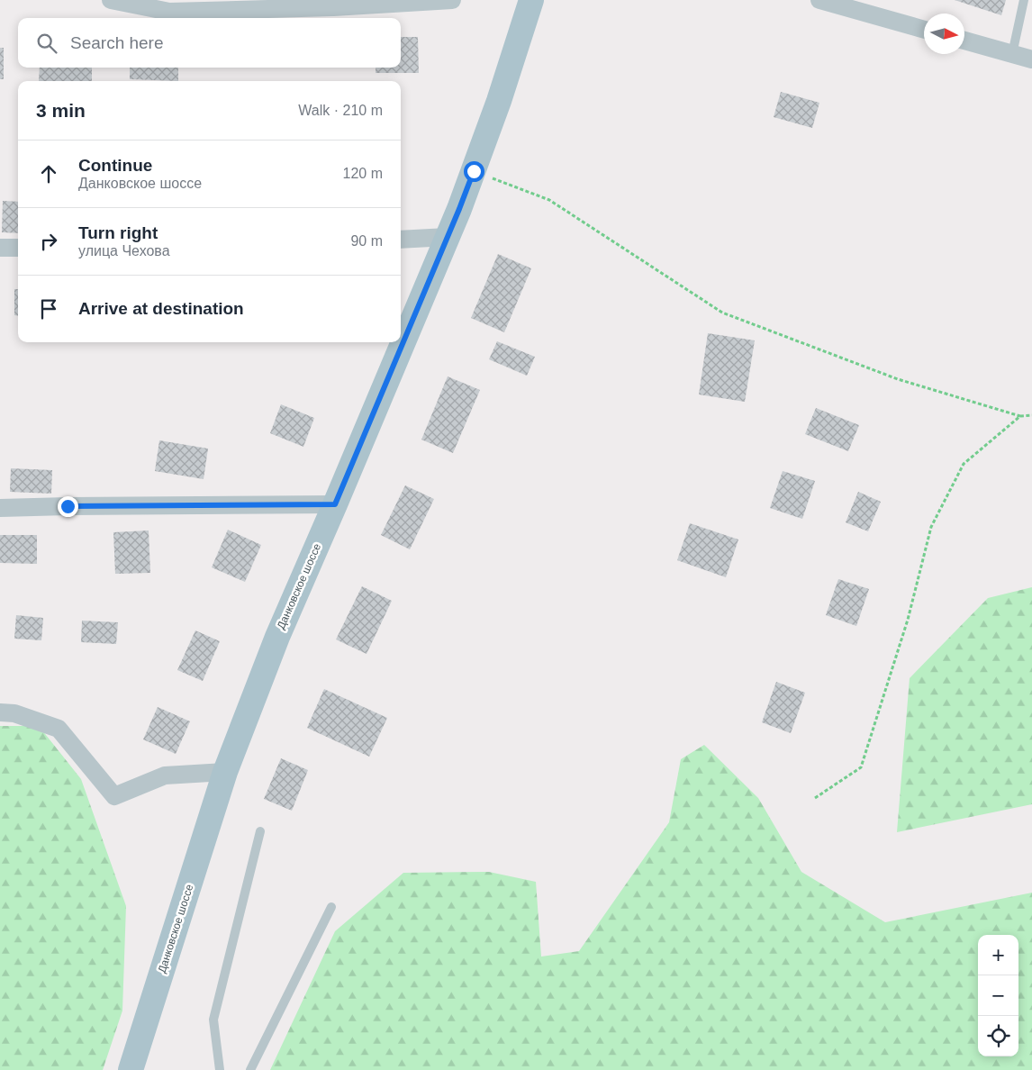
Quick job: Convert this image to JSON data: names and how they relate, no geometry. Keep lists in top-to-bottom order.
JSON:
{
  "streets": {
    "main road": ["Данковское шоссе"]
  },
  "north": "right",
  "page": {
    "search": "Search here",
    "heading": ["3 min", "Walk · 210 m"],
    "list": [
      ["Continue", "Данковское шоссе", "120 m"],
      ["Turn right", "улица Чехова", "90 m"],
      "Arrive at destination"
    ],
    "map_buttons": ["+", "−"]
  }
}
